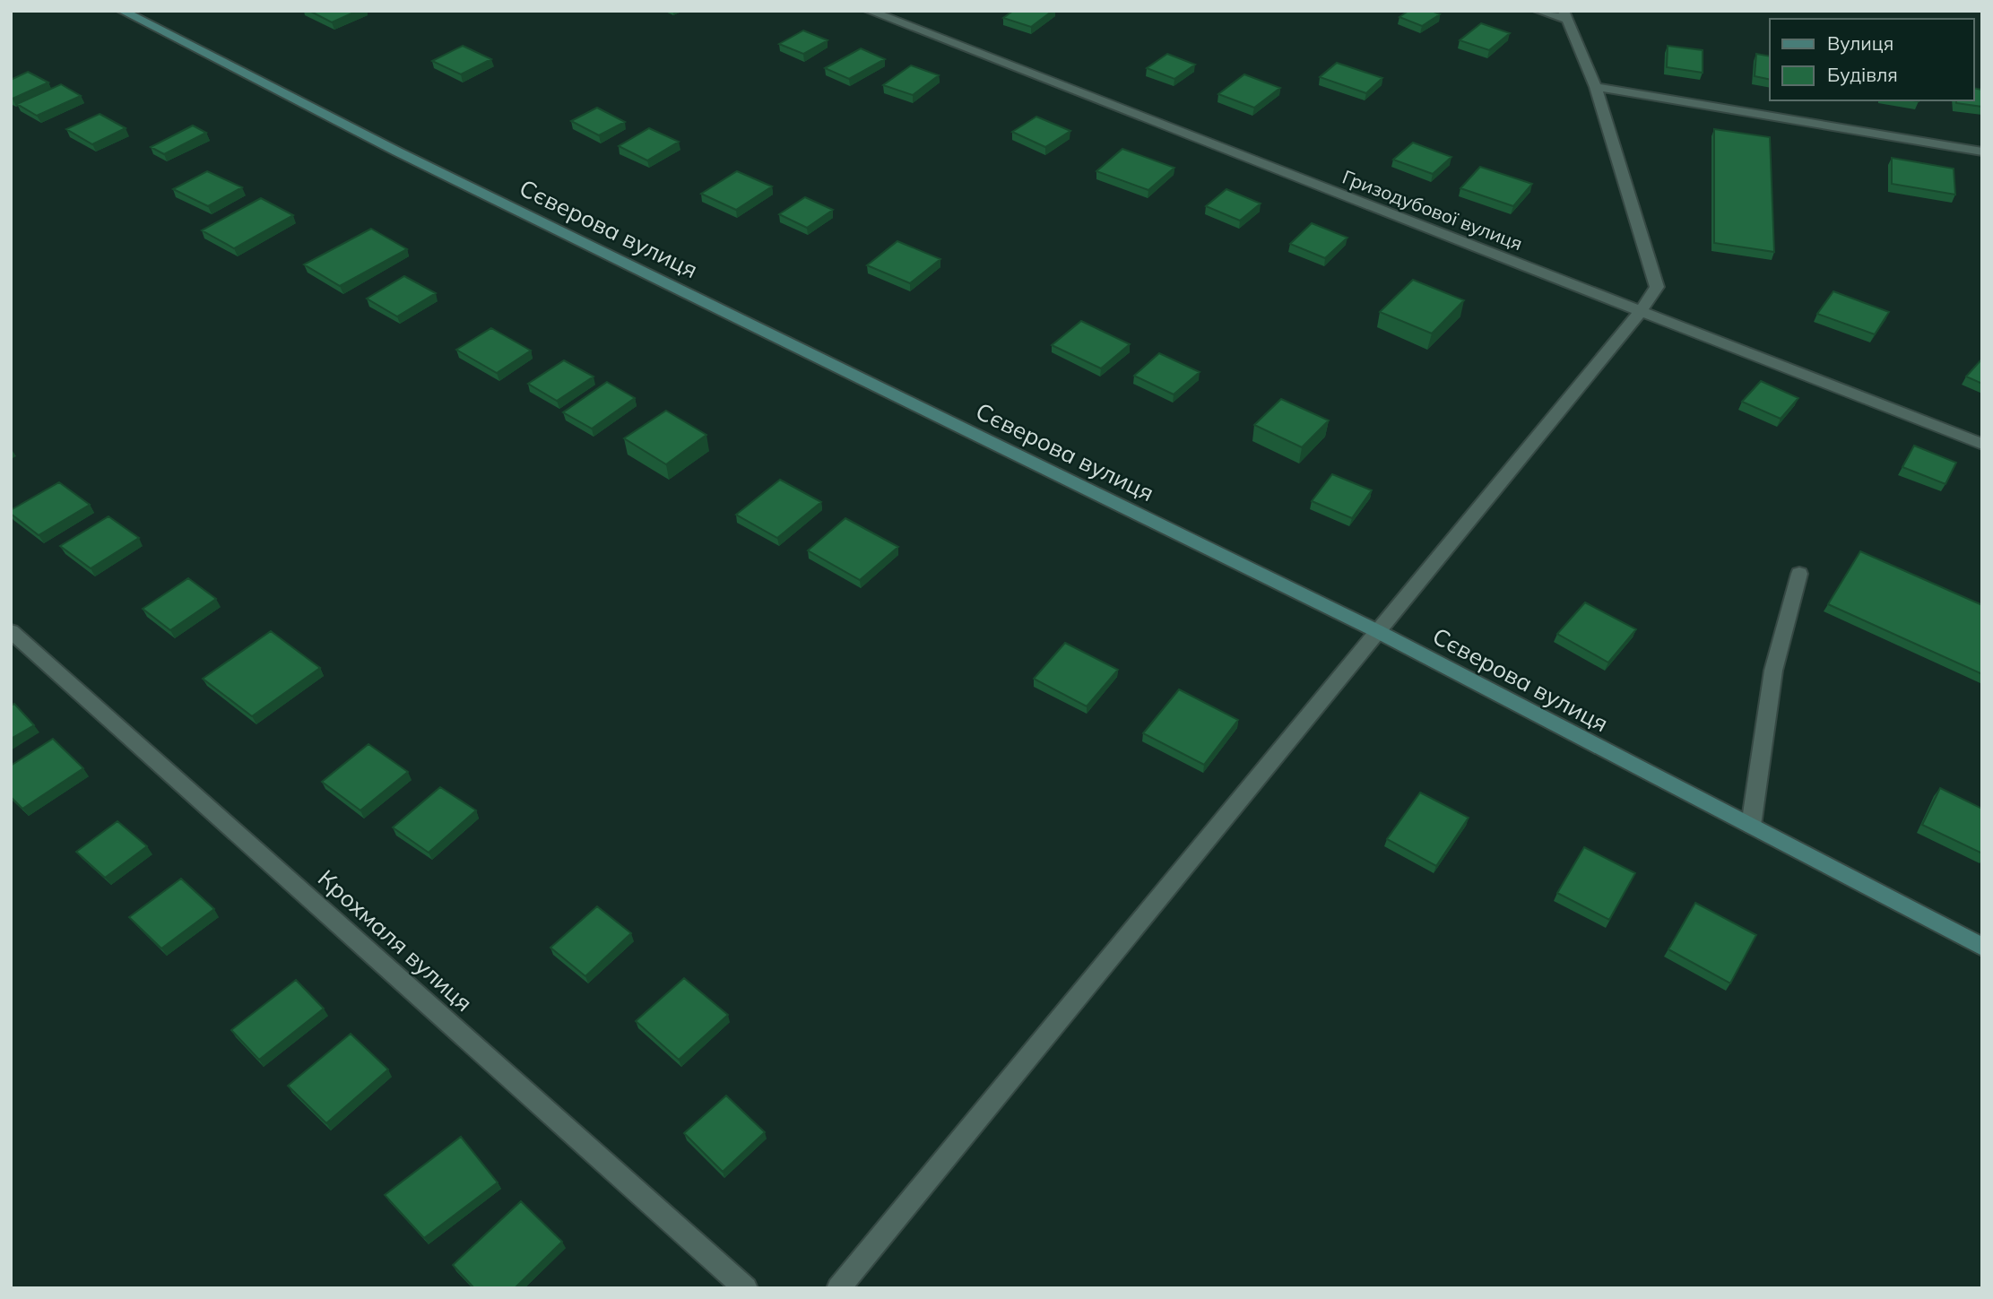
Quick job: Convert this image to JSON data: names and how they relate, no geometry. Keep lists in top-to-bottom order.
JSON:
{
  "streets": {
    "main road": ["Сєверова вулиця"],
    "street": ["Гризодубової вулиця", "Крохмаля вулиця"]
  },
  "legend": ["Вулиця", "Будівля"]
}
